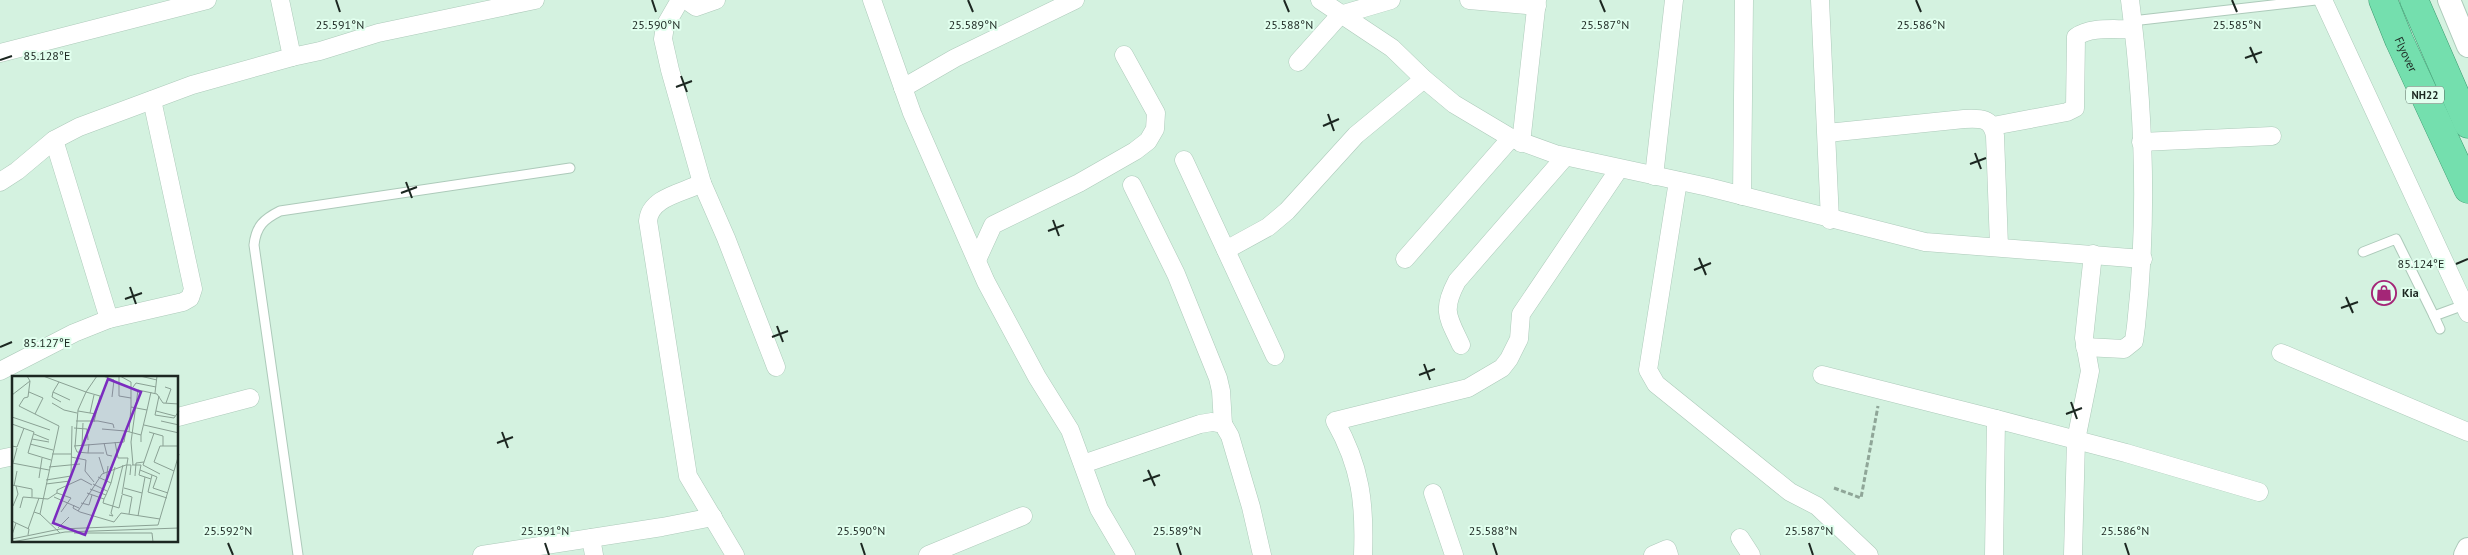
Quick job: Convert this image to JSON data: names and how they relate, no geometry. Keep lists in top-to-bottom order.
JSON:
{
  "streets": {
    "highway": ["Flyover", "NH22"]
  },
  "places": {
    "shop": ["Kia"]
  },
  "coordinates": [
    "25.591°N",
    "25.590°N",
    "25.589°N",
    "25.587°N",
    "25.588°N",
    "25.586°N",
    "25.585°N",
    "85.128°E",
    "85.124°E",
    "85.127°E",
    "25.592°N"
  ]
}
